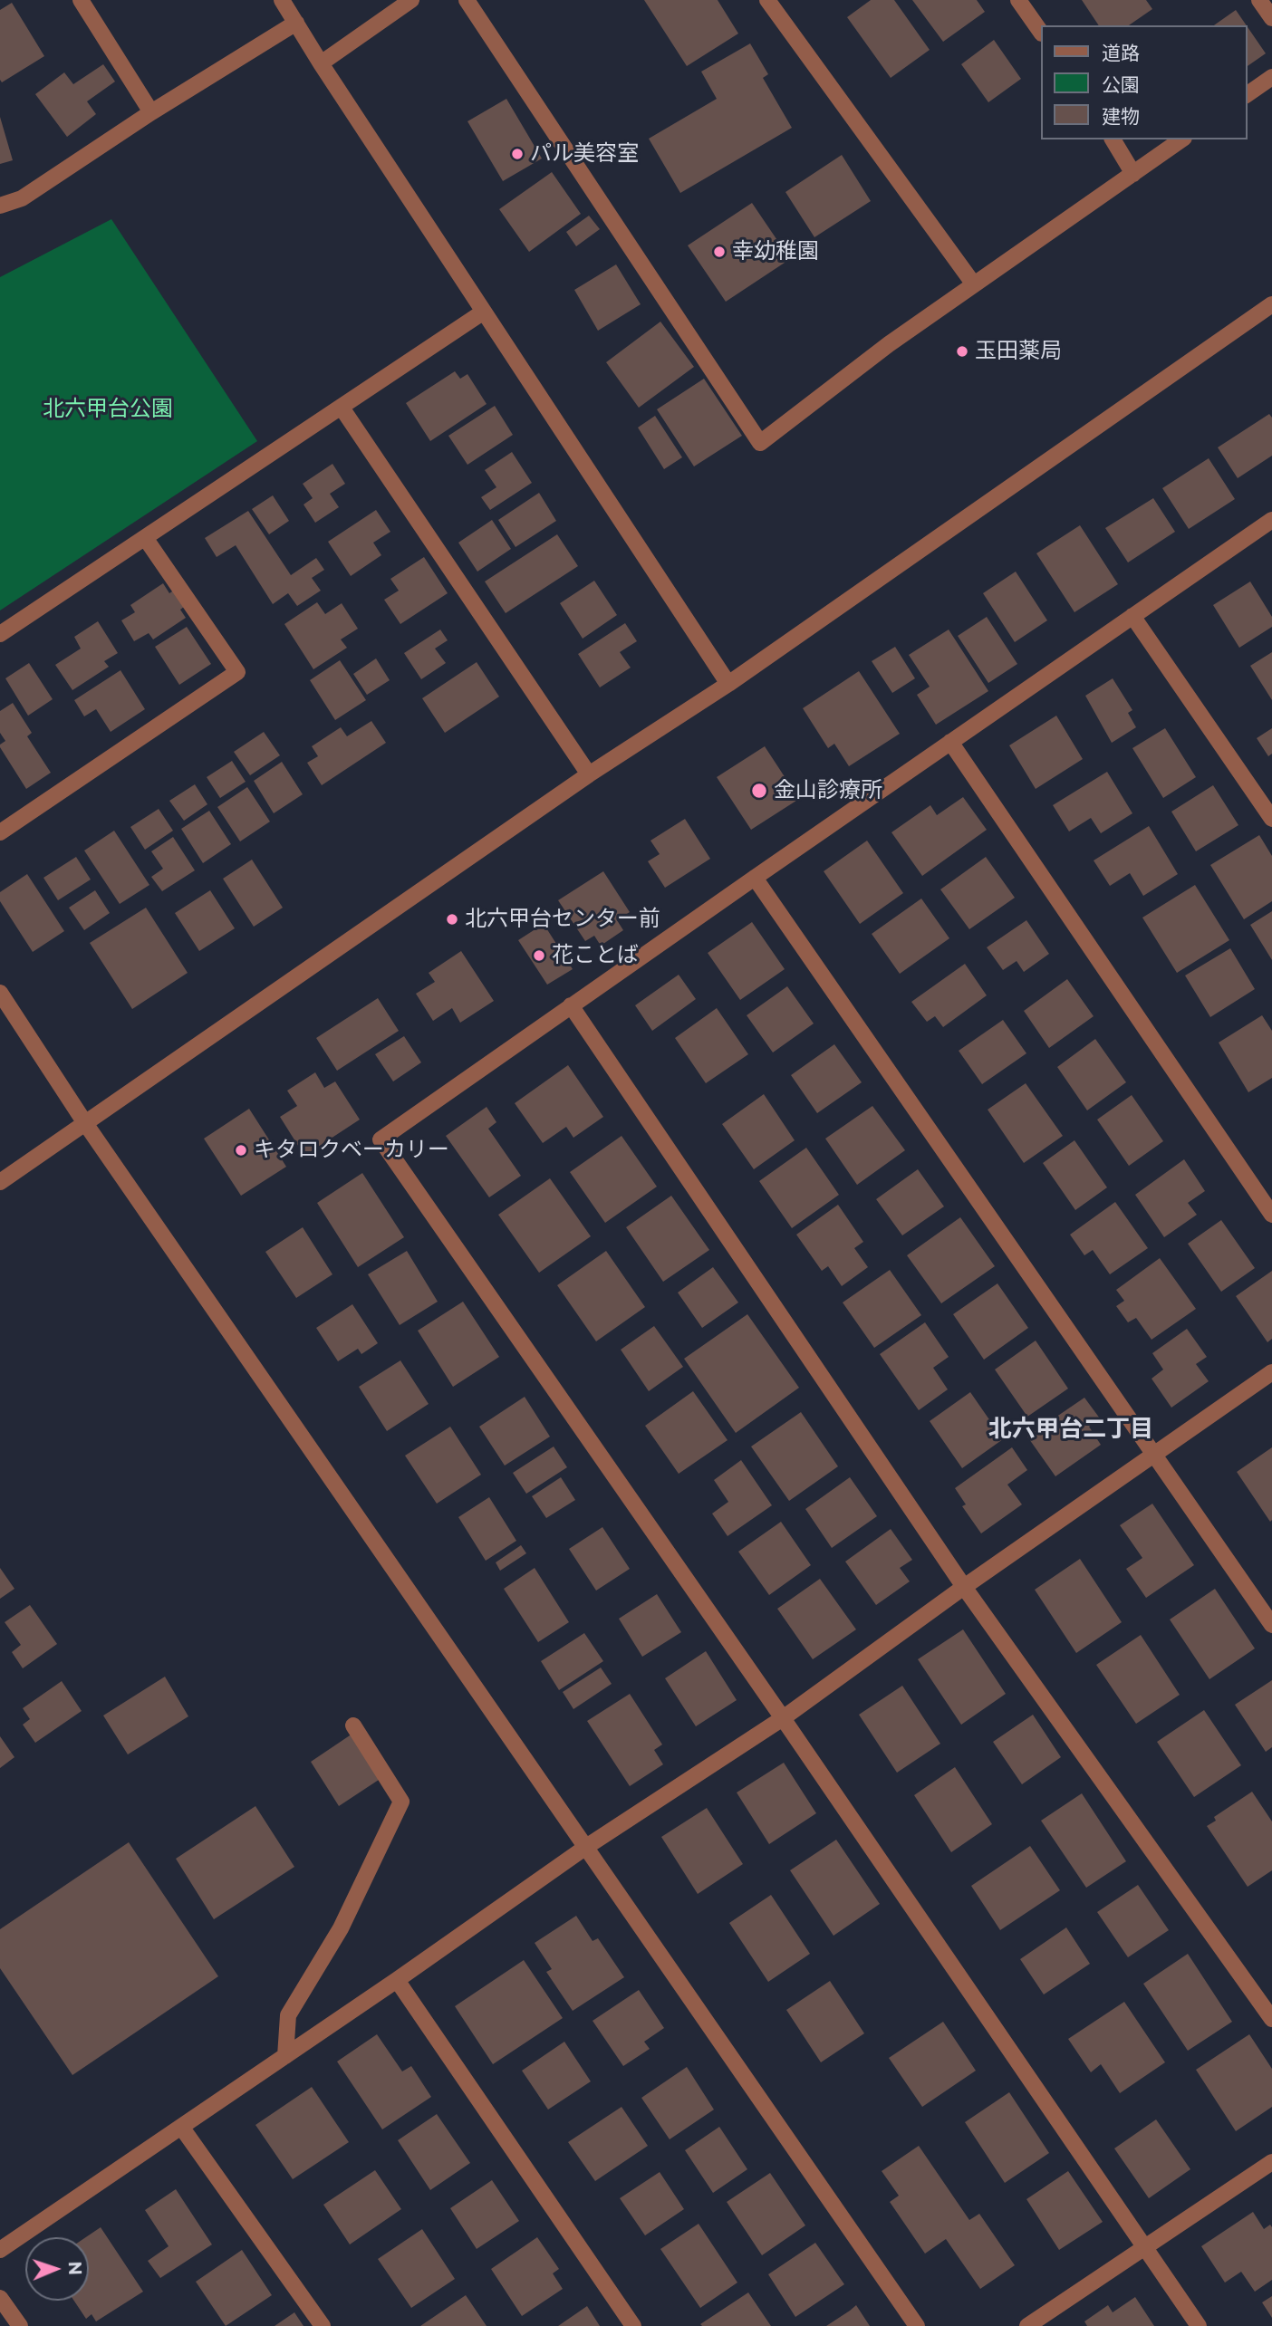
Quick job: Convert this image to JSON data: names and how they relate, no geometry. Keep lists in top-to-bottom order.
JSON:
{
  "districts": ["北六甲台二丁目"],
  "parks": ["北六甲台公園"],
  "places": [
    "パル美容室",
    "幸幼稚園",
    "玉田薬局",
    "金山診療所",
    "北六甲台センター前",
    "花ことば",
    "キタロクベーカリー"
  ],
  "legend": ["道路", "公園", "建物"],
  "north": "right"
}
